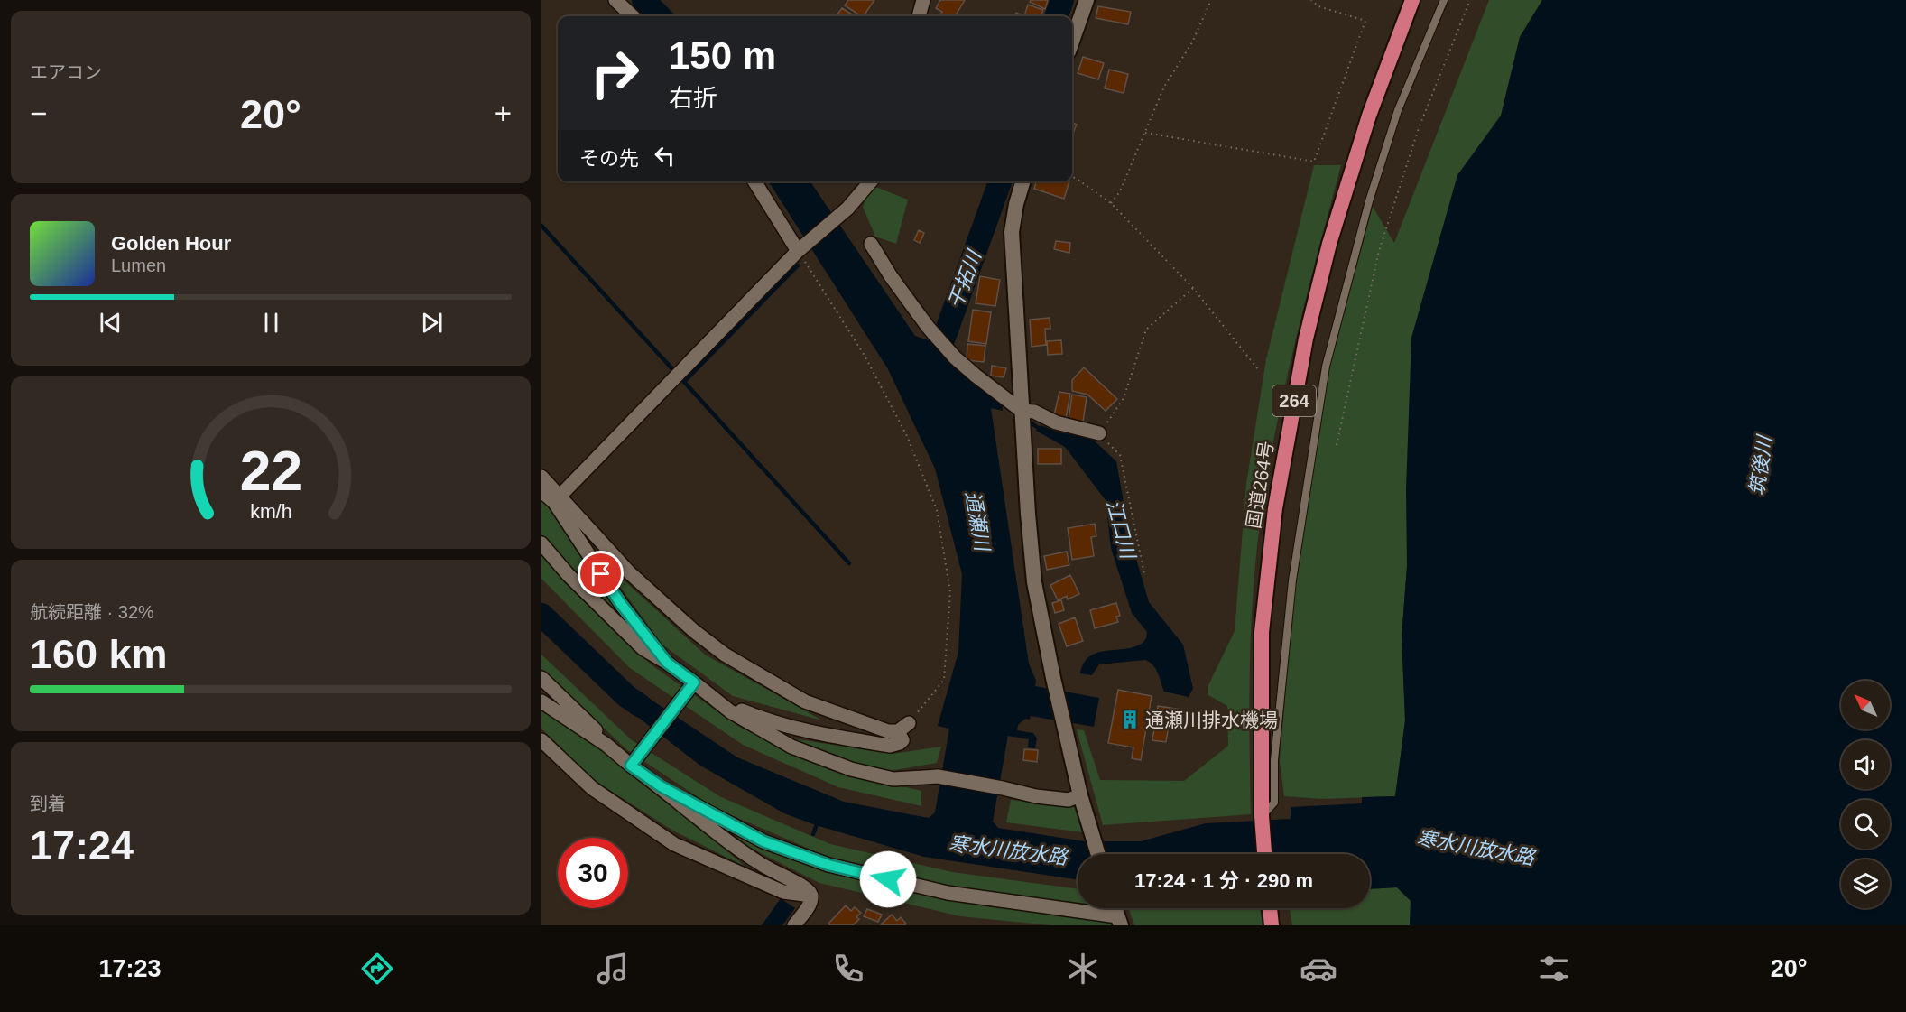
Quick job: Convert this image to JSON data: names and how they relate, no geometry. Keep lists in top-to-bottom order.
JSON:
{
  "streets": {
    "highway": ["264", "国道264号"]
  },
  "water": [
    "干拓川",
    "筑後川",
    "通瀬川",
    "江口川",
    "寒水川放水路"
  ],
  "places": {
    "building": ["通瀬川排水機場"]
  },
  "north": "top left",
  "page": {
    "tile": [
      "エアコン",
      ["航続距離 · 32%", "160 km"],
      ["到着", "17:24"]
    ],
    "turn": ["150 m", "右折"],
    "heat": ["−", "20°", "+"],
    "then": "その先",
    "song": ["Golden Hour", "Lumen"],
    "limit": "30",
    "trip": "17:24 · 1 分 · 290 m",
    "tabs": ["17:23", "20°"],
    "gauge": ["22", "km/h"]
  }
}
